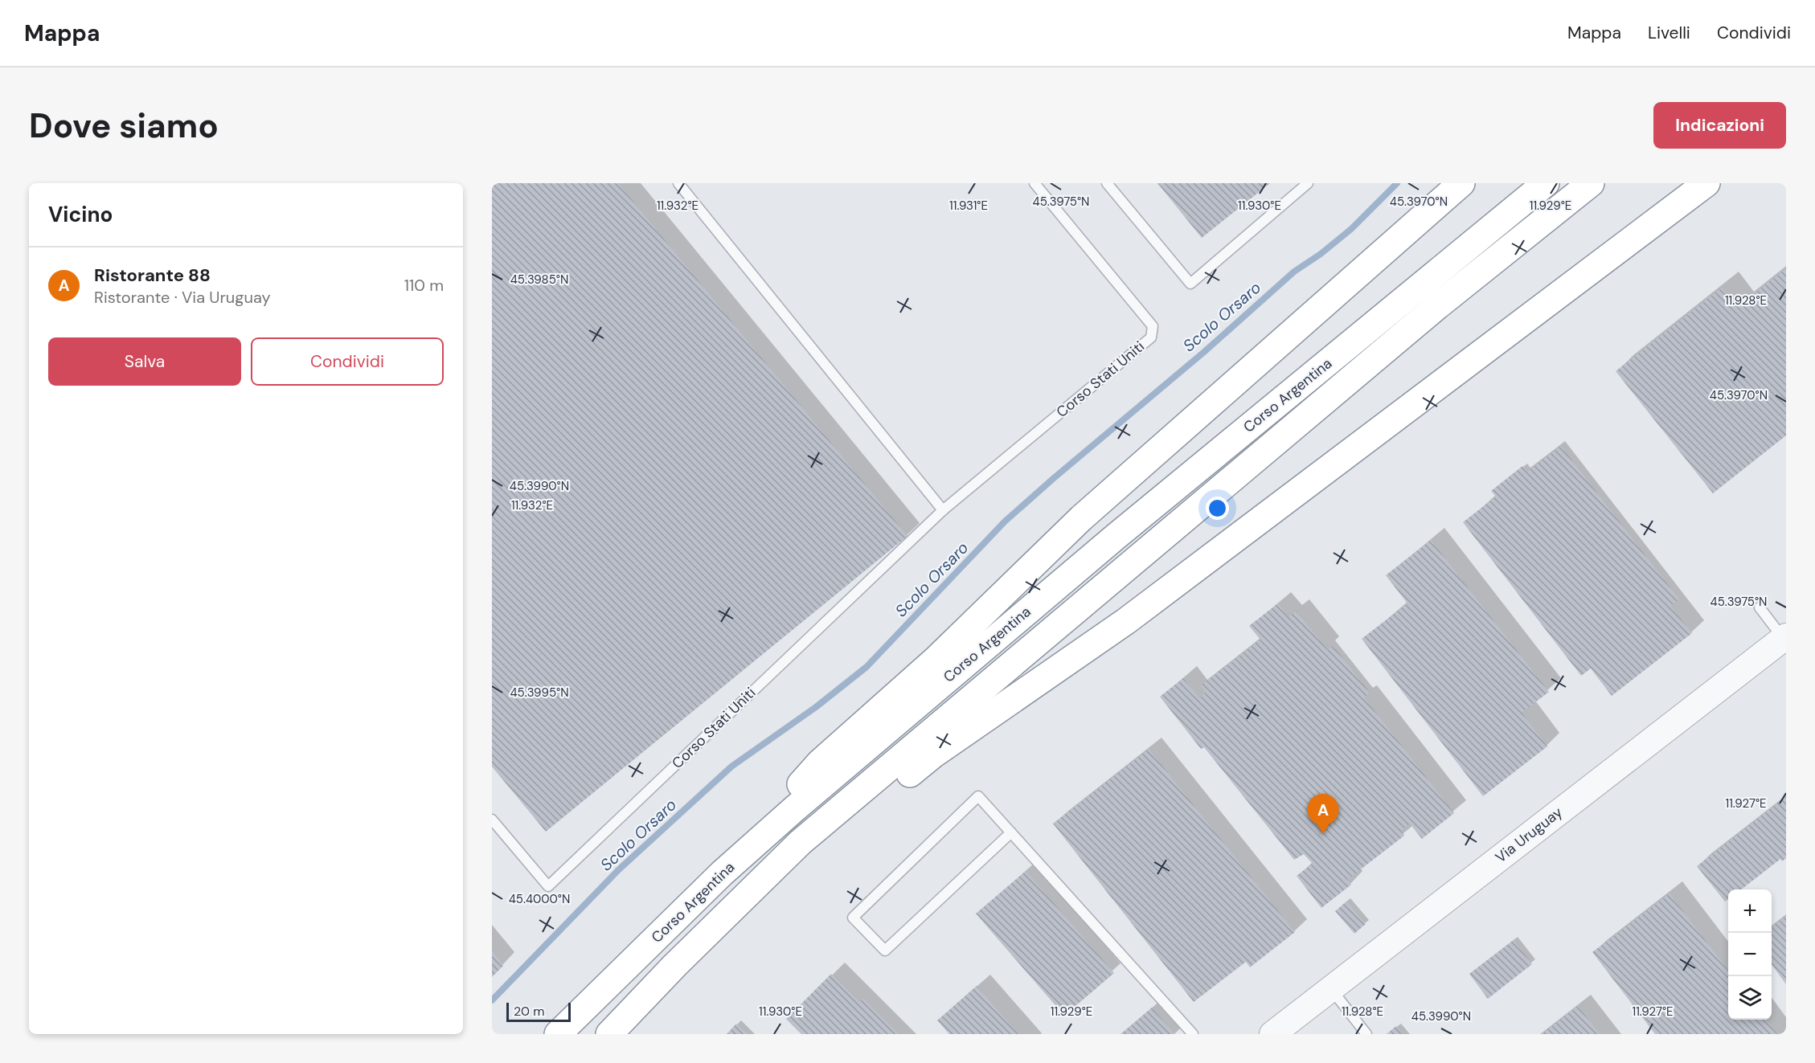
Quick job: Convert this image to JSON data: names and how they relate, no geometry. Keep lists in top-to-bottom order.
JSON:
{
  "streets": {
    "highway": ["Corso Argentina"],
    "street": ["Via Uruguay"],
    "lane": ["Corso Stati Uniti"]
  },
  "water": ["Scolo Orsaro"],
  "scale_bar": "20 m",
  "page": {
    "header": "Mappa",
    "nav": ["Mappa", "Livelli", "Condividi"],
    "buttons": [
      "Indicazioni",
      ["Salva", "Condividi"]
    ],
    "title": "Dove siamo",
    "heading": "Vicino",
    "list": [
      {
        "mark": "A",
        "name": "Ristorante 88",
        "note": "Ristorante · Via Uruguay",
        "value": "110 m"
      }
    ],
    "pins": "A",
    "map_buttons": ["+", "−"],
    "scale": "20 m"
  },
  "coordinates": [
    "45.3975°N",
    "45.3970°N",
    "11.932°E",
    "11.931°E",
    "11.930°E",
    "11.929°E",
    "45.3985°N",
    "11.928°E",
    "45.3990°N",
    "45.3995°N",
    "11.927°E",
    "45.4000°N"
  ]
}
